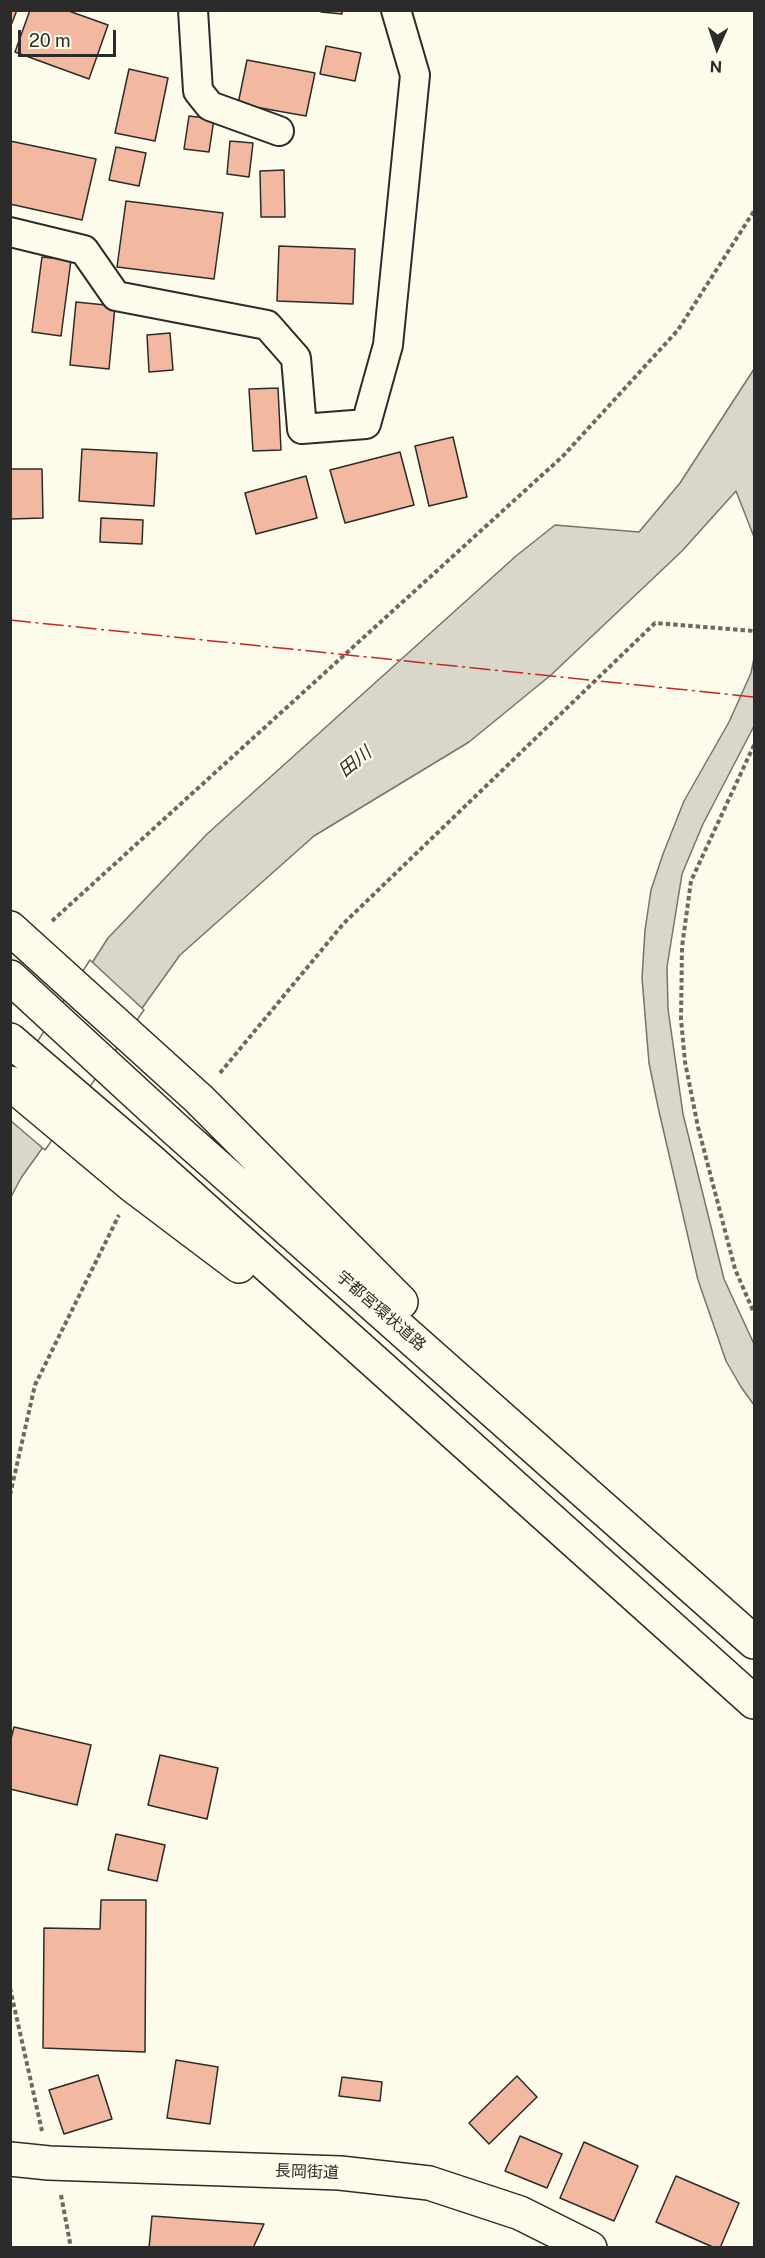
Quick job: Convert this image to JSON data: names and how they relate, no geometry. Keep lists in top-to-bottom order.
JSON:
{
  "streets": {
    "main road": ["宇都宮環状道路", "長岡街道"]
  },
  "water": ["田川"],
  "scale_bar": "20 m",
  "north": "bottom"
}
